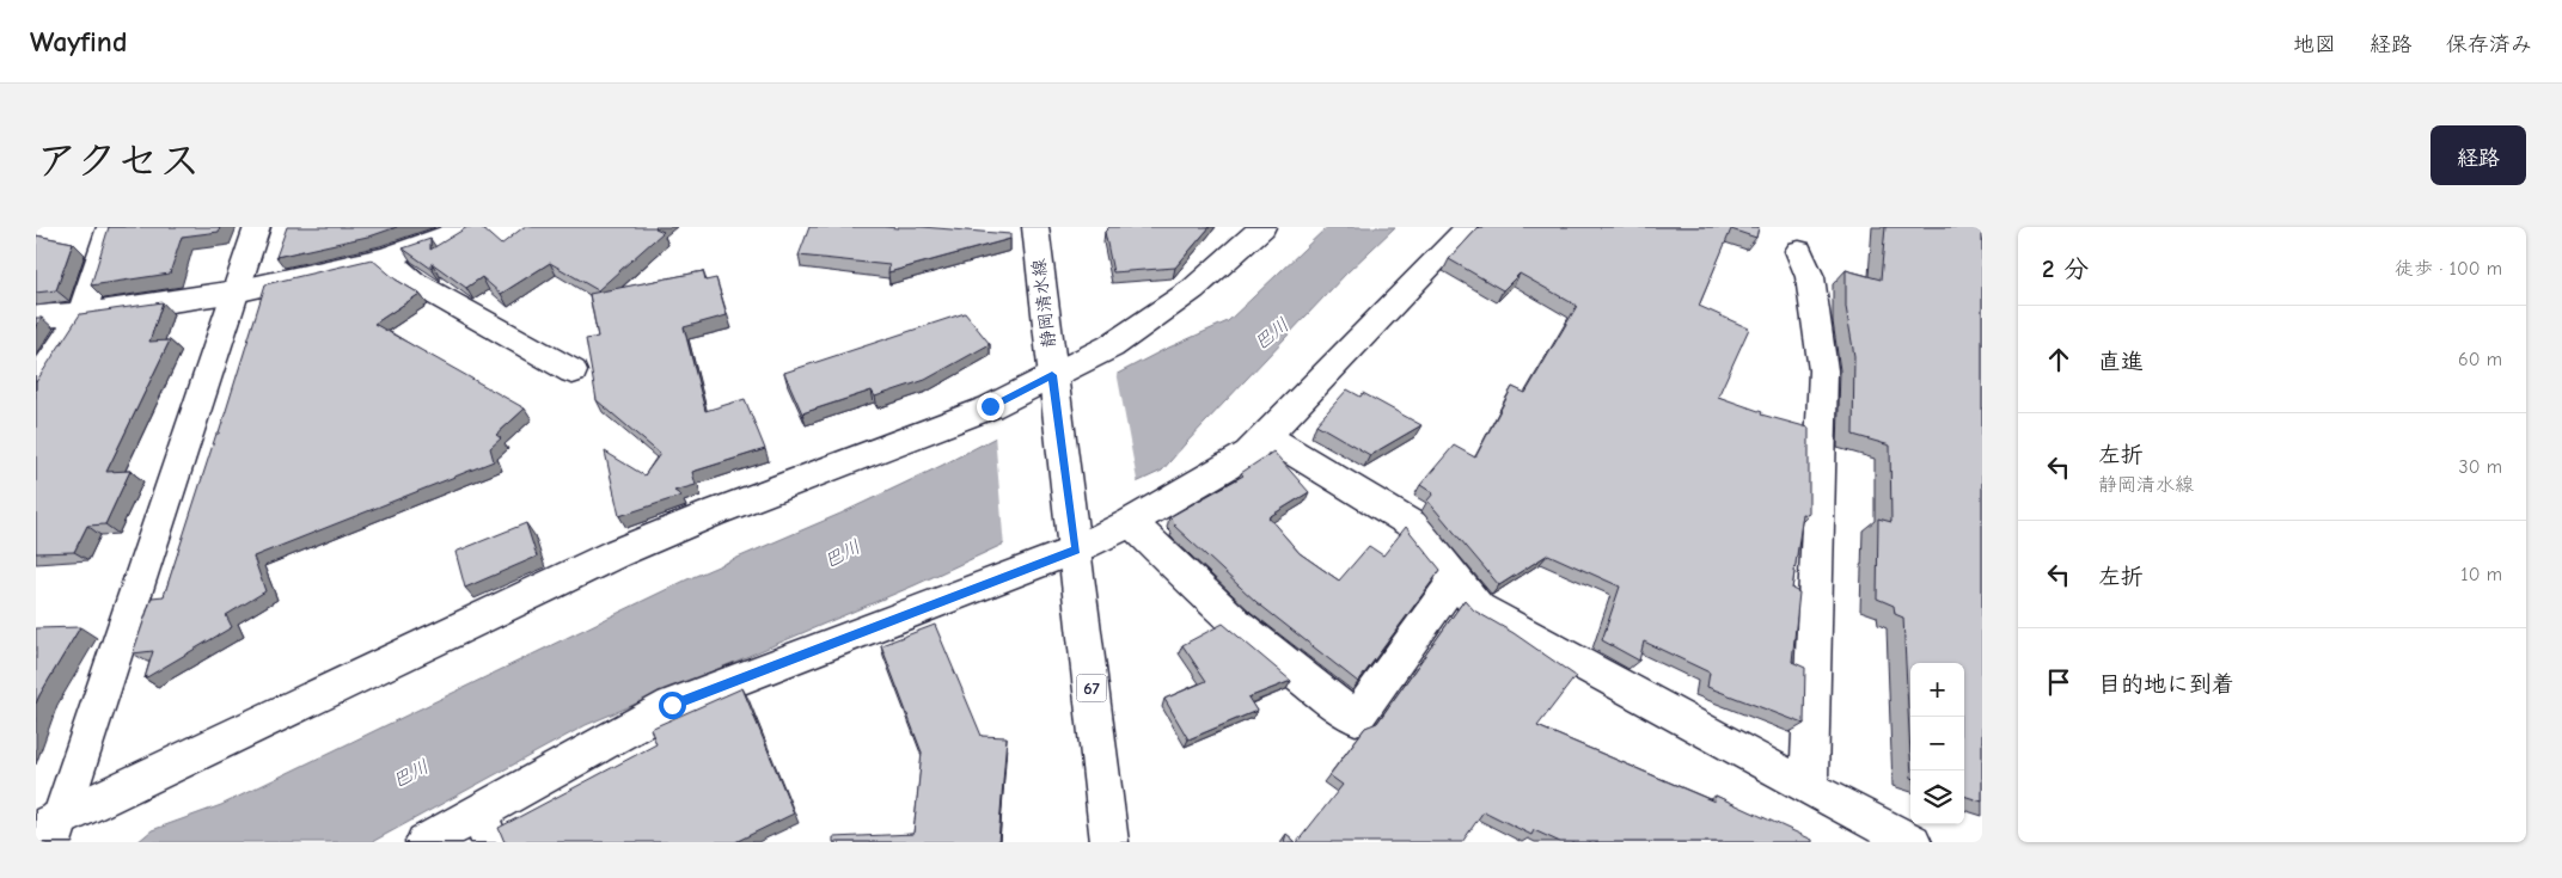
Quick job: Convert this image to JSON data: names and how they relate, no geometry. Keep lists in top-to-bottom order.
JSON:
{
  "streets": {
    "street": ["静岡清水線", "67"]
  },
  "water": ["巴川"],
  "page": {
    "header": "Wayfind",
    "nav": ["地図", "経路", "保存済み"],
    "title": "アクセス",
    "buttons": "経路",
    "heading": ["2 分", "徒歩 · 100 m"],
    "list": [
      ["直進", "60 m"],
      ["左折", "静岡清水線", "30 m"],
      ["左折", "10 m"],
      "目的地に到着"
    ],
    "map_buttons": ["+", "−"]
  }
}
